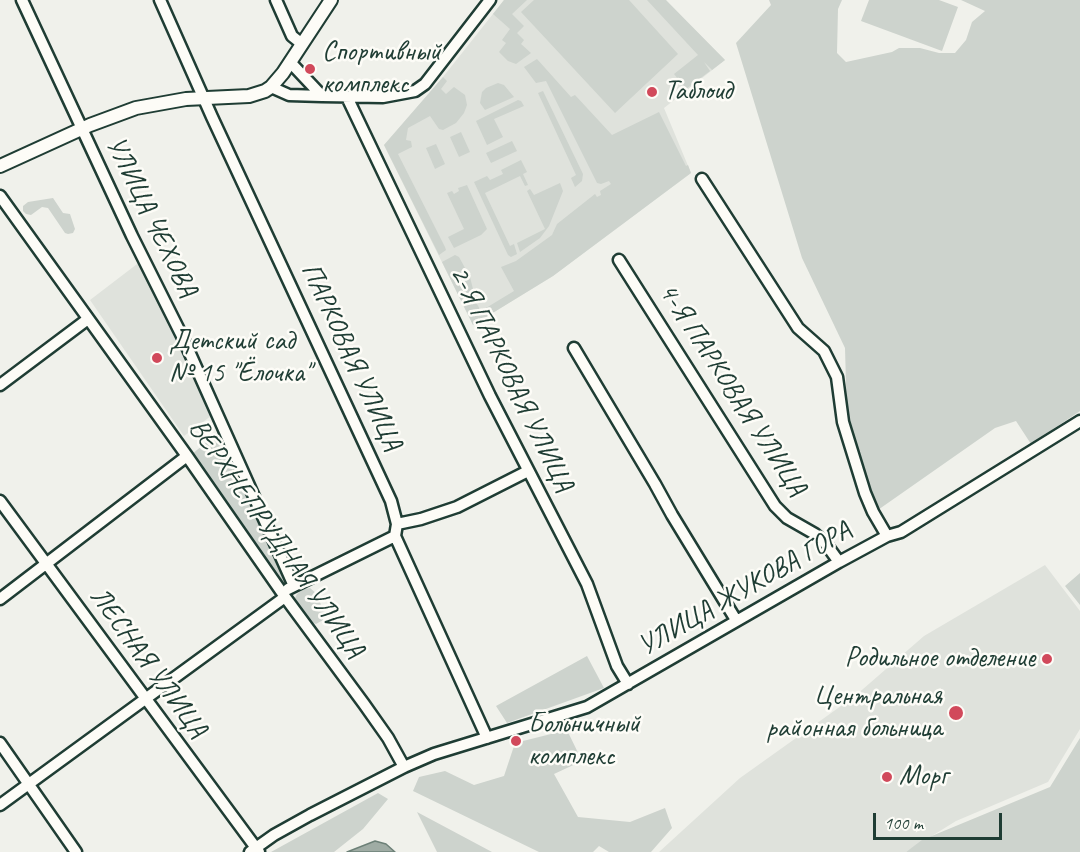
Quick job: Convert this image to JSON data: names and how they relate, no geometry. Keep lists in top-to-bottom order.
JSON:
{
  "streets": {
    "street": [
      "УЛИЦА ЧЕХОВА",
      "ПАРКОВАЯ УЛИЦА",
      "2-Я ПАРКОВАЯ УЛИЦА",
      "4-Я ПАРКОВАЯ УЛИЦА",
      "ВЕРХНЕПРУДНАЯ УЛИЦА",
      "УЛИЦА ЖУКОВА ГОРА",
      "ЛЕСНАЯ УЛИЦА"
    ]
  },
  "crossings": [
    ["2-Я ПАРКОВАЯ УЛИЦА", "УЛИЦА ЖУКОВА ГОРА"],
    ["4-Я ПАРКОВАЯ УЛИЦА", "УЛИЦА ЖУКОВА ГОРА"],
    ["ВЕРХНЕПРУДНАЯ УЛИЦА", "УЛИЦА ЖУКОВА ГОРА"],
    ["УЛИЦА ЖУКОВА ГОРА", "ЛЕСНАЯ УЛИЦА"]
  ],
  "places": [
    "Спортивный комплекс",
    "Таблоид",
    "Детский сад № 15 \"Ёлочка\"",
    "Родильное отделение",
    "Центральная районная больница",
    "Больничный комплекс",
    "Морг"
  ],
  "scale_bar": "100 m"
}
